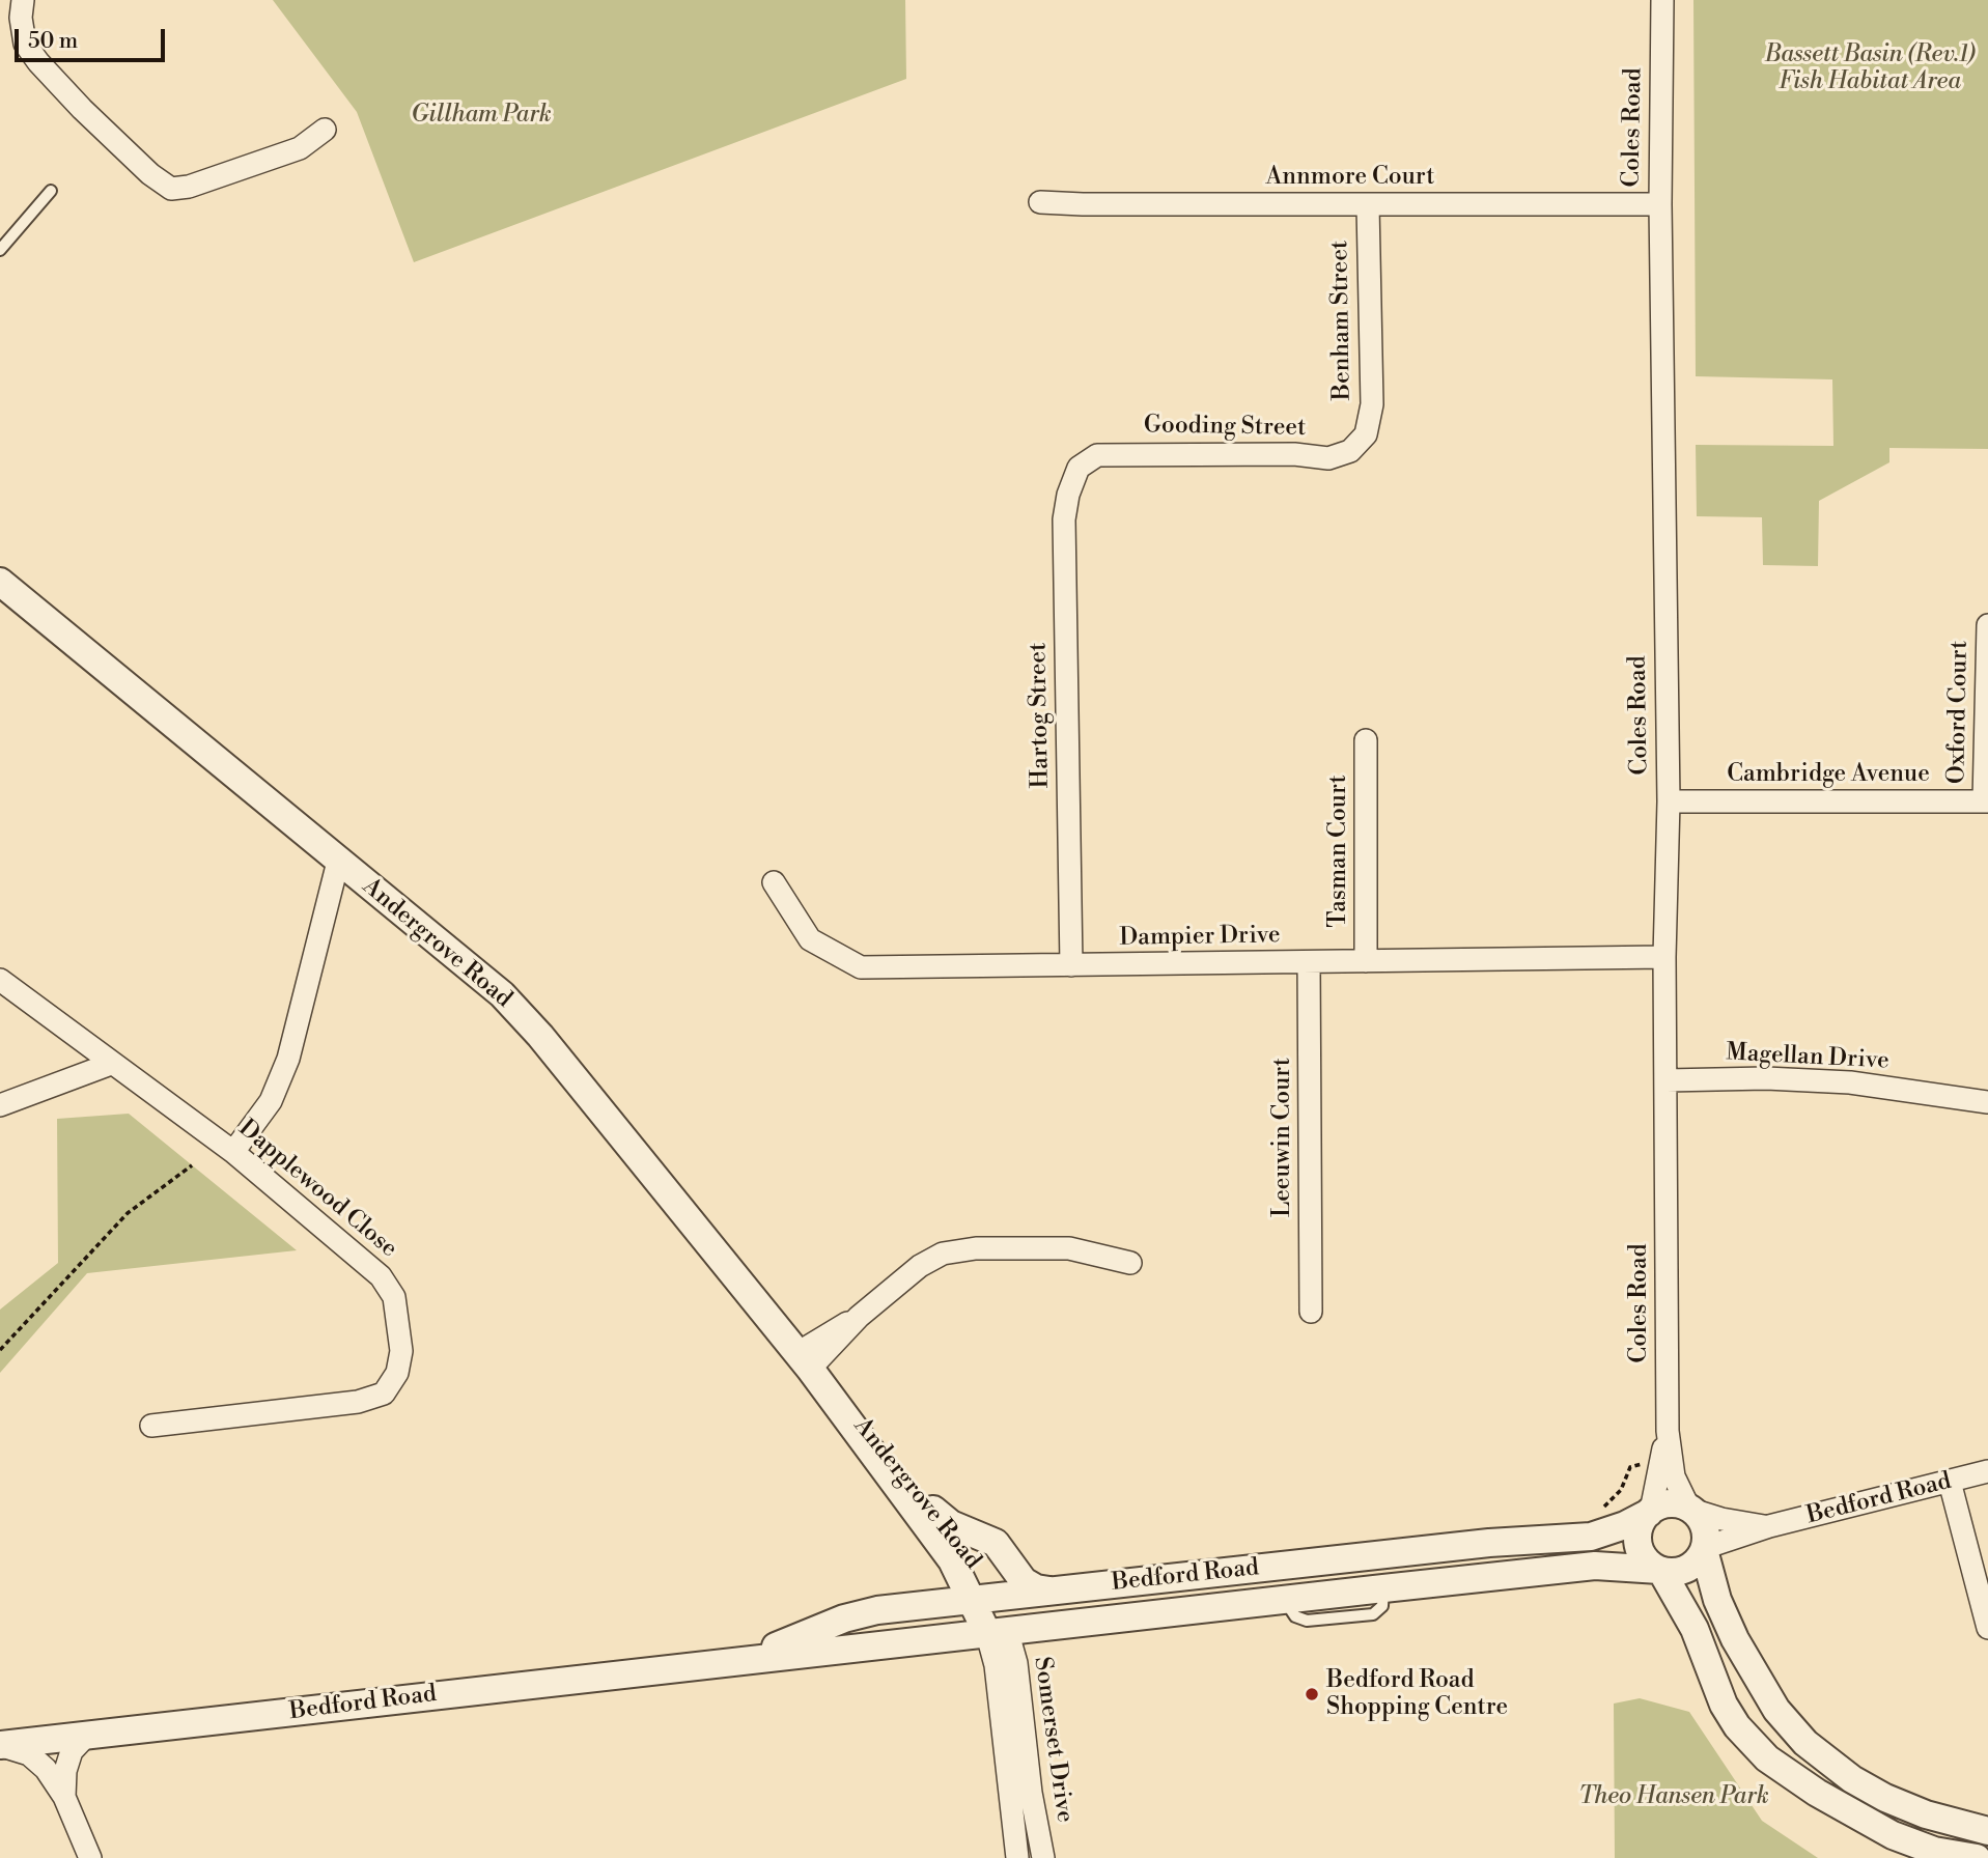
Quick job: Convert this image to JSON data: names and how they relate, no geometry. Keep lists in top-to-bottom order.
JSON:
{
  "streets": {
    "street": [
      "Coles Road",
      "Annmore Court",
      "Benham Street",
      "Gooding Street",
      "Oxford Court",
      "Hartog Street",
      "Cambridge Avenue",
      "Tasman Court",
      "Dampier Drive",
      "Andergrove Road",
      "Magellan Drive",
      "Leeuwin Court",
      "Dapplewood Close",
      "Bedford Road",
      "Somerset Drive"
    ]
  },
  "crossings": [
    ["Coles Road", "Annmore Court"],
    ["Coles Road", "Cambridge Avenue"],
    ["Coles Road", "Dampier Drive"],
    ["Coles Road", "Magellan Drive"],
    ["Coles Road", "Bedford Road"],
    ["Annmore Court", "Benham Street"],
    ["Benham Street", "Gooding Street"],
    ["Gooding Street", "Hartog Street"],
    ["Oxford Court", "Cambridge Avenue"],
    ["Hartog Street", "Dampier Drive"],
    ["Tasman Court", "Dampier Drive"],
    ["Dampier Drive", "Leeuwin Court"],
    ["Andergrove Road", "Bedford Road"],
    ["Andergrove Road", "Somerset Drive"],
    ["Bedford Road", "Somerset Drive"]
  ],
  "parks": ["Bassett Basin (Rev.1) Fish Habitat Area", "Gillham Park", "Theo Hansen Park"],
  "places": ["Bedford Road Shopping Centre"],
  "scale_bar": "50 m"
}
